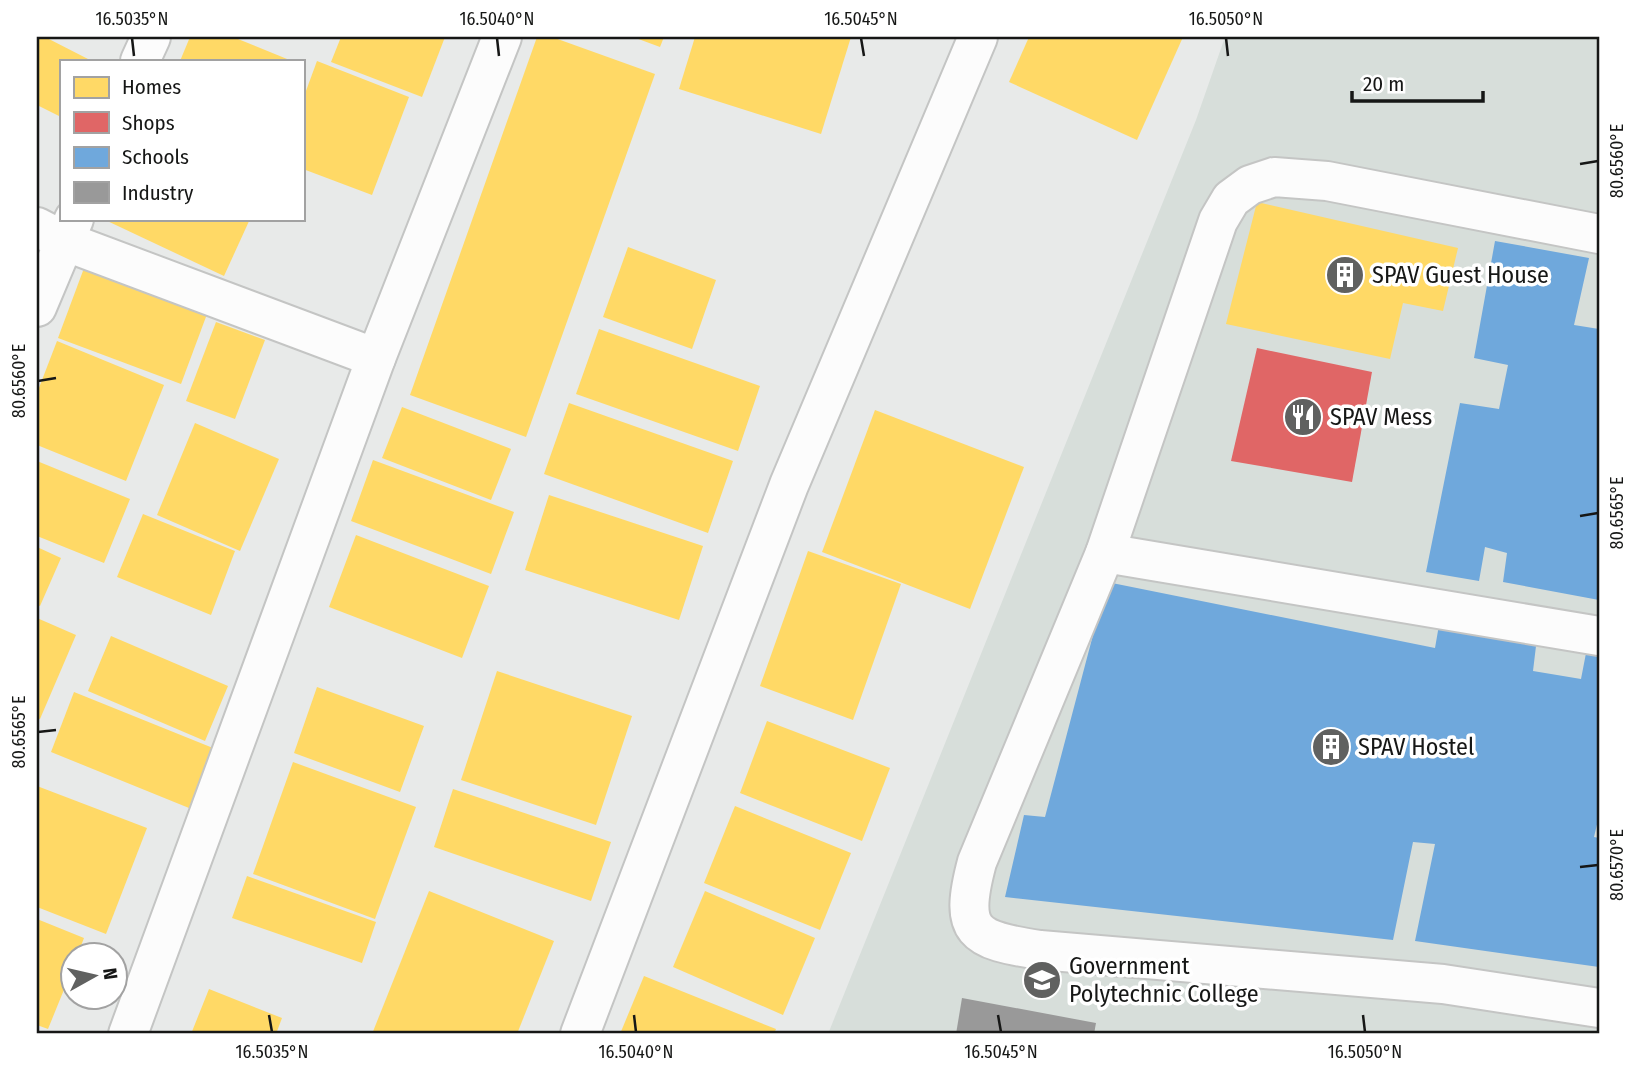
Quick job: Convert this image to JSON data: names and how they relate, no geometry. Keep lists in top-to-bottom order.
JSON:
{
  "places": {
    "building": ["SPAV Guest House", "SPAV Hostel"],
    "restaurant": ["SPAV Mess"],
    "school or university": ["Government Polytechnic College"]
  },
  "legend": [
    "Homes",
    "Shops",
    "Schools",
    "Industry"
  ],
  "scale_bar": "20 m",
  "north": "right",
  "coordinates": [
    "16.5035°N",
    "16.5040°N",
    "16.5045°N",
    "16.5050°N",
    "80.6560°E",
    "80.6565°E",
    "80.6570°E"
  ]
}
